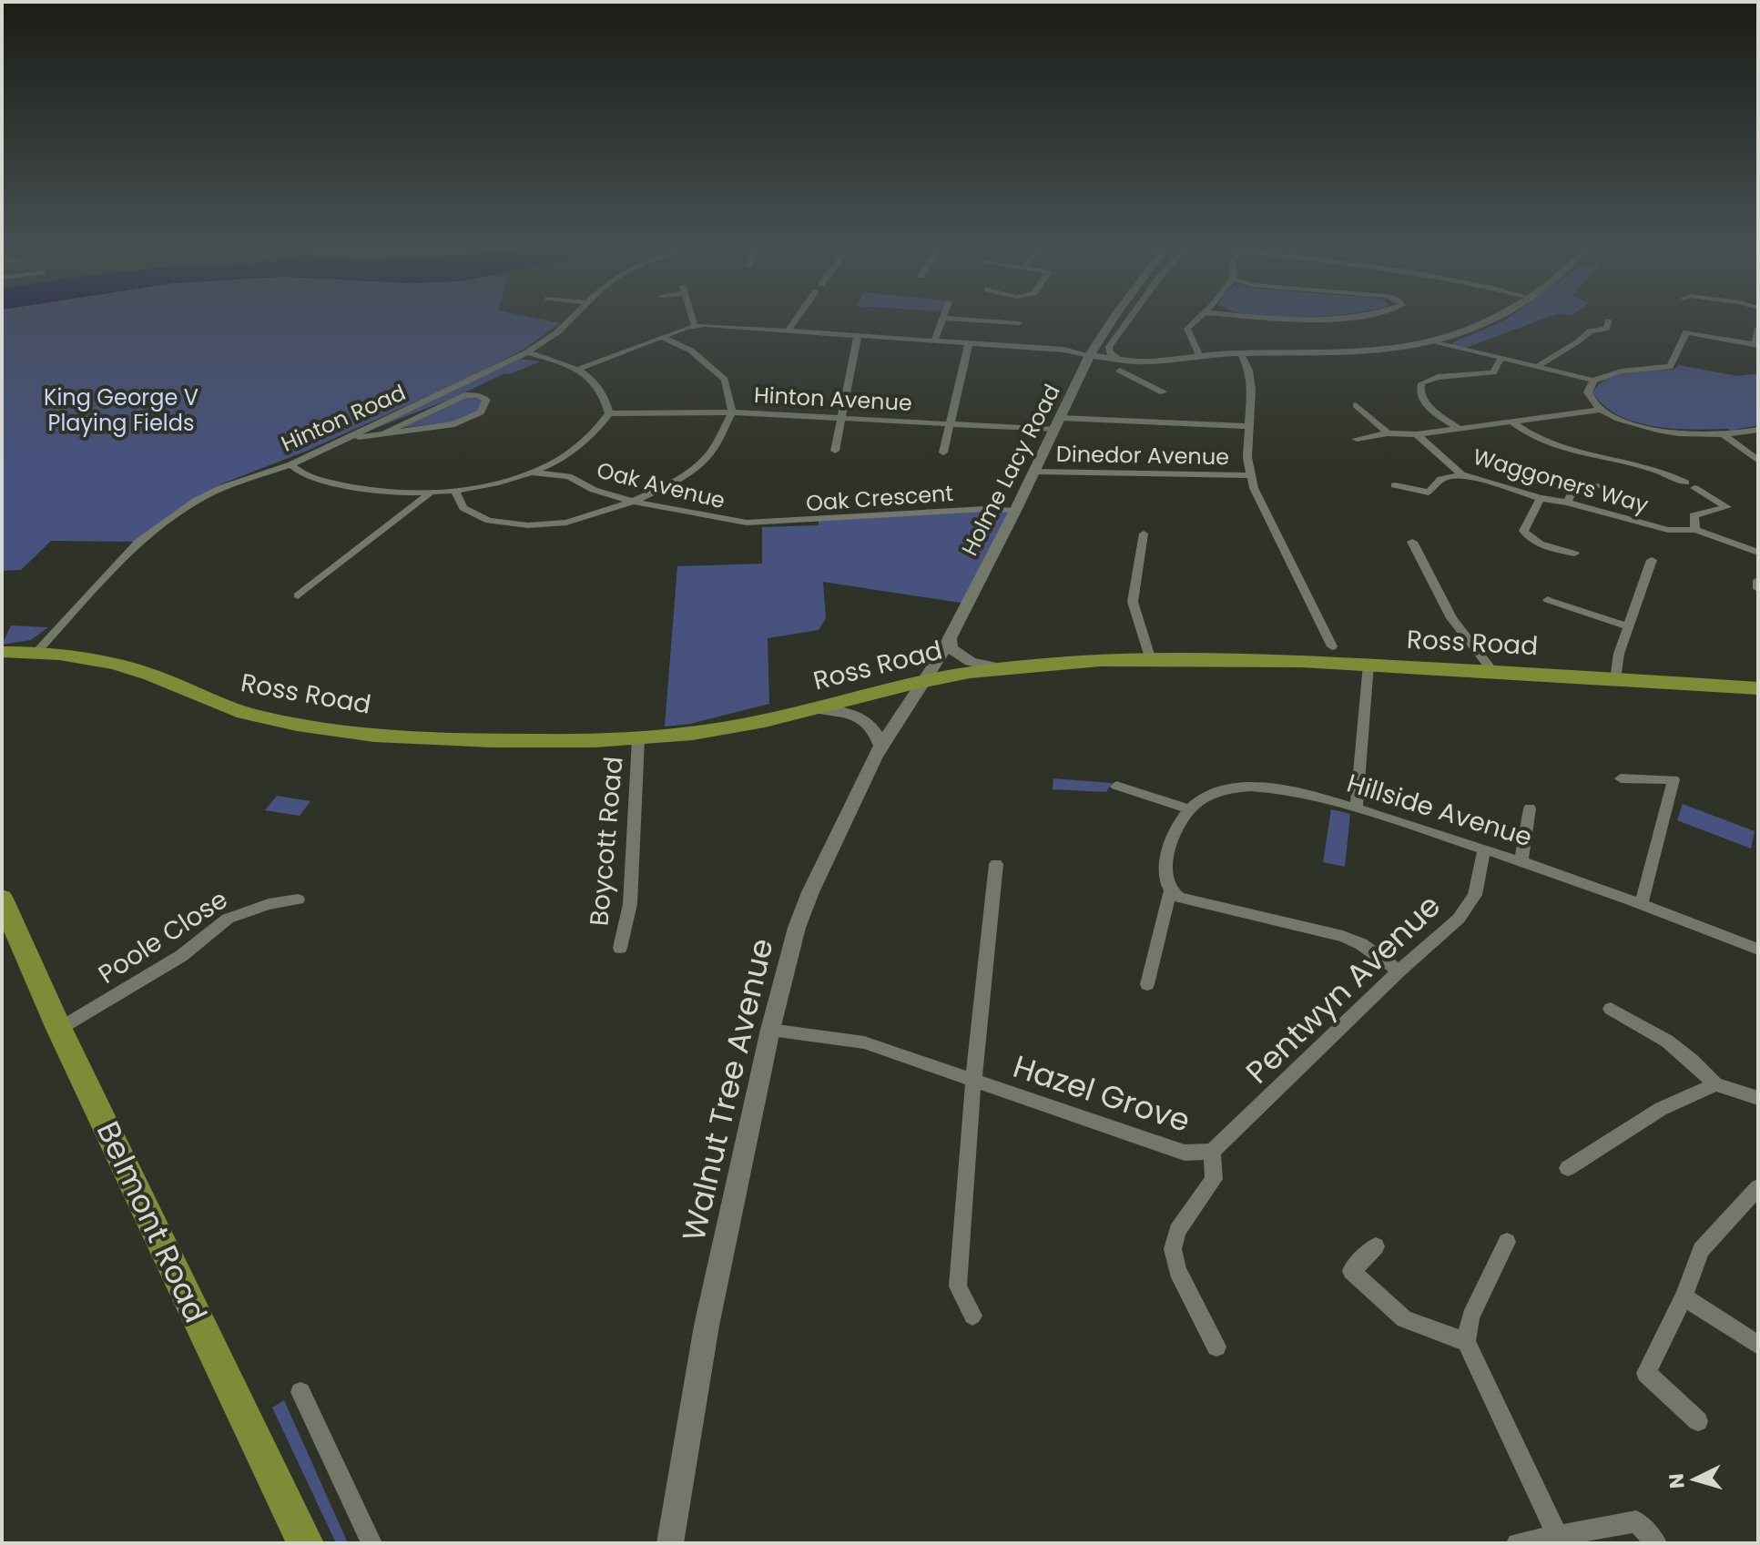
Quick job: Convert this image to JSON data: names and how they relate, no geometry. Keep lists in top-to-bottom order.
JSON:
{
  "streets": {
    "highway": ["Ross Road", "Belmont Road"],
    "street": [
      "Hinton Avenue",
      "Hinton Road",
      "Dinedor Avenue",
      "Holme Lacy Road",
      "Waggoners Way",
      "Oak Avenue",
      "Oak Crescent",
      "Hillside Avenue",
      "Boycott Road",
      "Poole Close",
      "Pentwyn Avenue",
      "Walnut Tree Avenue",
      "Hazel Grove"
    ]
  },
  "crossings": [
    ["Hinton Avenue", "Holme Lacy Road"],
    ["Hinton Road", "Ross Road"],
    ["Dinedor Avenue", "Holme Lacy Road"],
    ["Holme Lacy Road", "Oak Crescent"],
    ["Holme Lacy Road", "Ross Road"],
    ["Holme Lacy Road", "Walnut Tree Avenue"],
    ["Oak Avenue", "Oak Crescent"],
    ["Ross Road", "Boycott Road"],
    ["Ross Road", "Walnut Tree Avenue"],
    ["Hillside Avenue", "Pentwyn Avenue"],
    ["Poole Close", "Belmont Road"],
    ["Pentwyn Avenue", "Hazel Grove"],
    ["Walnut Tree Avenue", "Hazel Grove"]
  ],
  "parks": ["King George V Playing Fields"],
  "north": "left"
}
